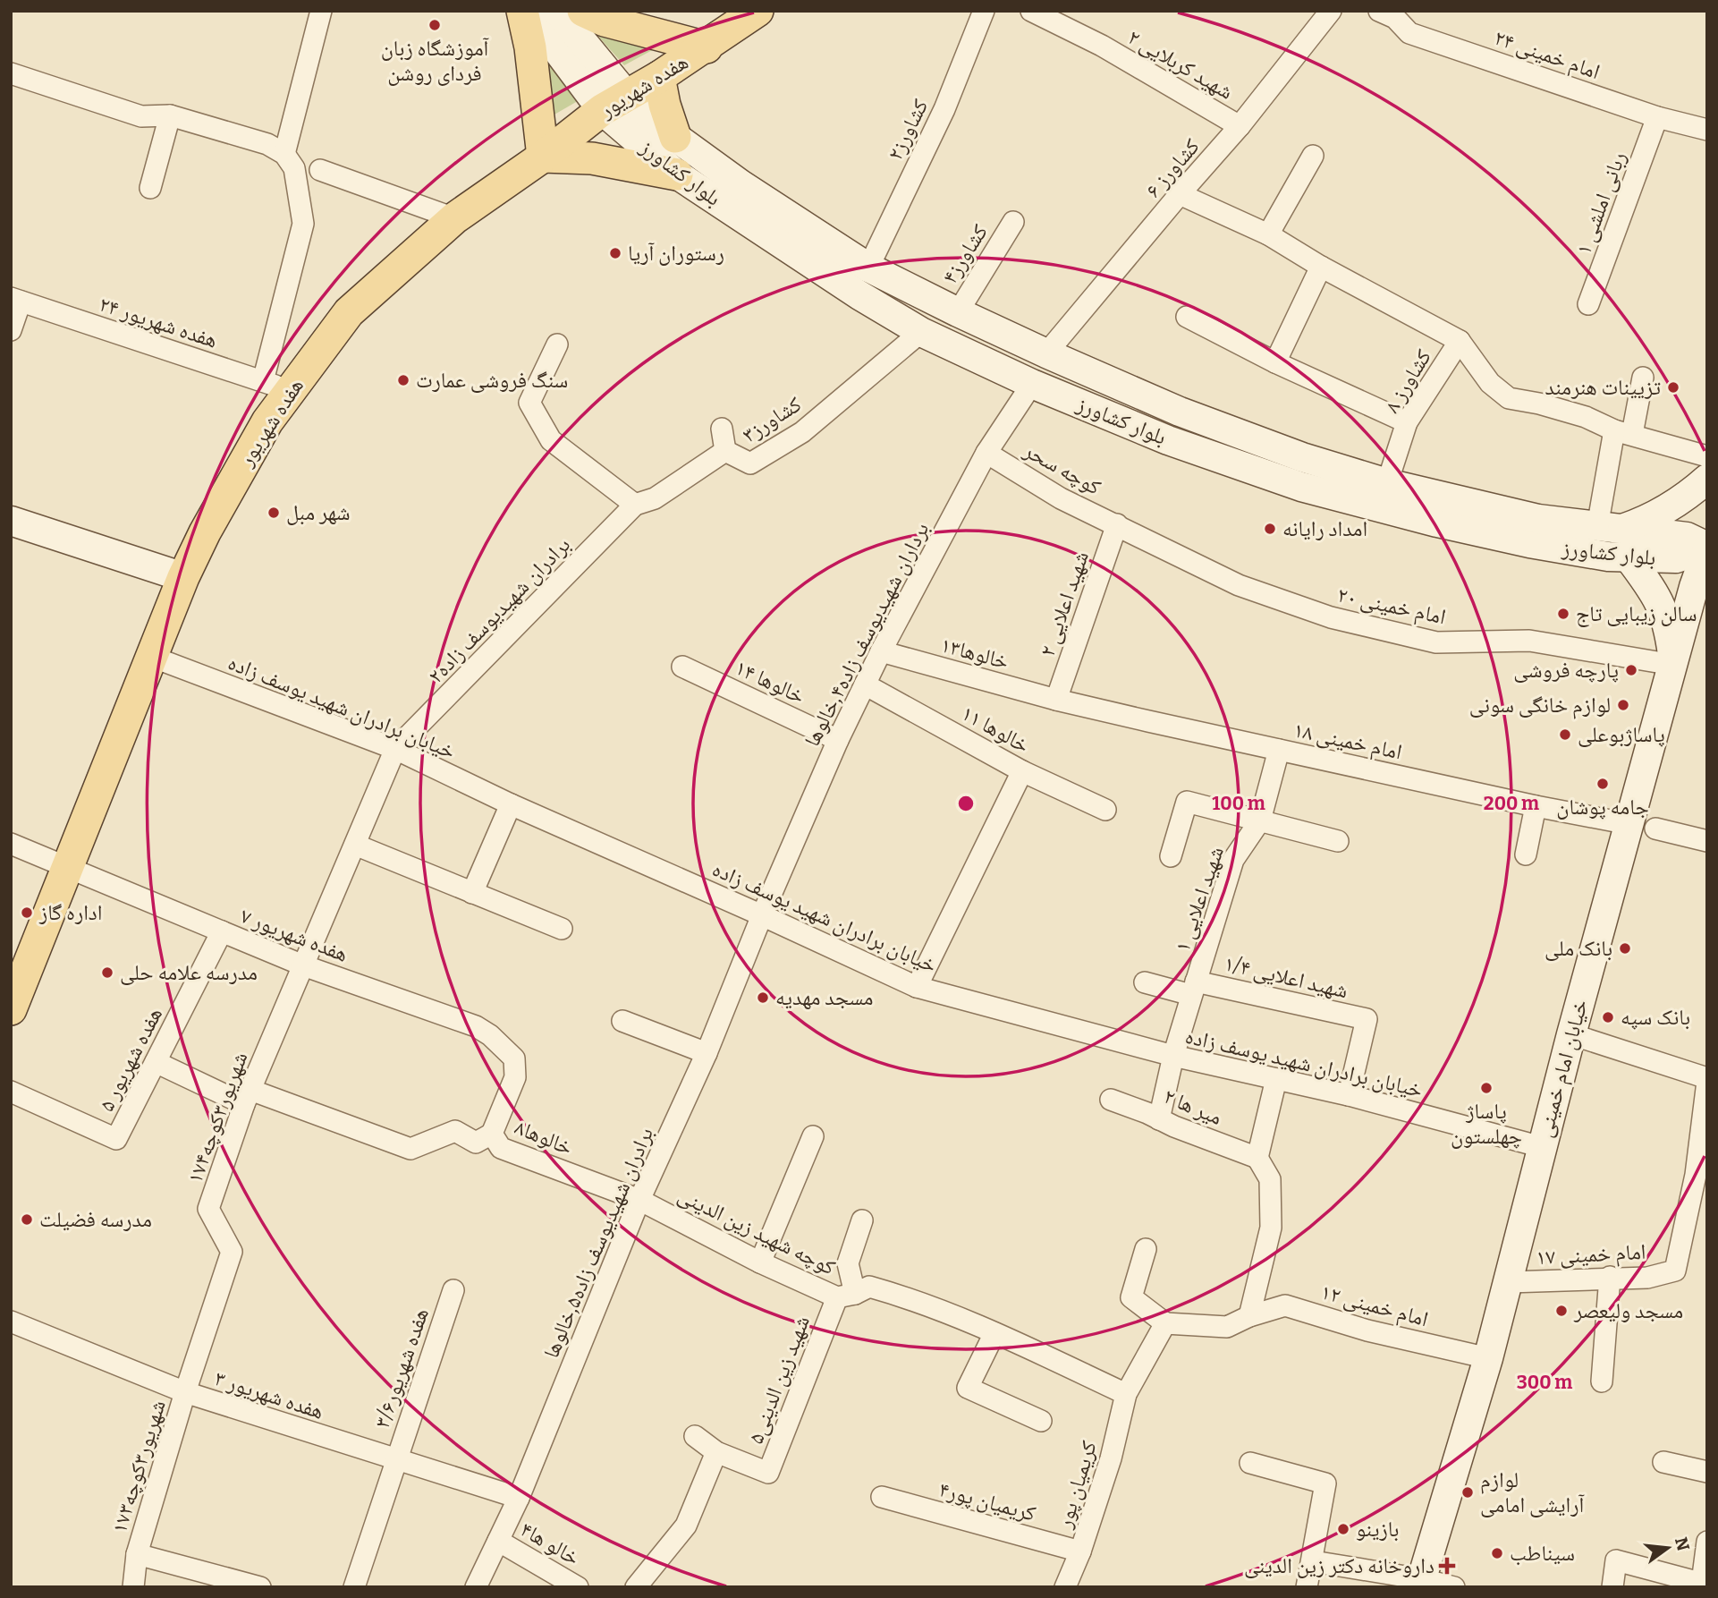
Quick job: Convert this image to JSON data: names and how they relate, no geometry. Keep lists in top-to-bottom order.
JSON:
{
  "streets": {
    "main road": ["هفده شهریور", "بلوار کشاورز", "خیابان امام خمینی"],
    "street": [
      "امام خمینی ۲۴",
      "شهید کربلایی ۲",
      "کشاورز۲",
      "کشاورز ۶",
      "ربانی املشی ۱",
      "کشاورز۴",
      "هفده شهریور ۲۴",
      "کشاورز ۸",
      "کشاورز۳",
      "کوچه سحر",
      "شهید اعلایی ۲",
      "امام خمینی ۲۰",
      "برادران شهیدیوسف زاده۲",
      "برداران شهیدیوسف زاده۴,خالوها",
      "خالوها۱۳",
      "خالوها ۱۴",
      "خیابان برادران شهید یوسف زاده",
      "خالوها ۱۱",
      "امام خمینی ۱۸",
      "شهید اعلایی ۱",
      "هفده شهریور ۷",
      "شهید اعلایی ۱/۴",
      "هفده شهریور ۵",
      "میر ها ۲",
      "۱۷شهریور۳کوچه۴",
      "خالوها۸",
      "کوچه شهید زین الدینی",
      "برادران شهیدیوسف زاده۵,خالوها",
      "امام خمینی ۱۷",
      "امام خمینی ۱۲",
      "هفده شهریور۳/۶",
      "شهید زین الدینی۵",
      "هفده شهریور ۳",
      "۱۷شهریور۳کوچه۳",
      "کریمیان پور",
      "کریمیان پور۴",
      "خالو ها۴"
    ]
  },
  "crossings": [
    ["امام خمینی ۲۴", "ربانی املشی ۱"],
    ["شهید کربلایی ۲", "کشاورز ۶"],
    ["هفده شهریور", "بلوار کشاورز"],
    ["هفده شهریور", "هفده شهریور ۲۴"],
    ["هفده شهریور", "خیابان برادران شهید یوسف زاده"],
    ["هفده شهریور", "هفده شهریور ۷"],
    ["کشاورز۲", "بلوار کشاورز"],
    ["کشاورز ۶", "بلوار کشاورز"],
    ["بلوار کشاورز", "کشاورز۴"],
    ["بلوار کشاورز", "کشاورز ۸"],
    ["بلوار کشاورز", "کشاورز۳"],
    ["بلوار کشاورز", "برداران شهیدیوسف زاده۴,خالوها"],
    ["بلوار کشاورز", "خیابان امام خمینی"],
    ["کشاورز۳", "برادران شهیدیوسف زاده۲"],
    ["کوچه سحر", "شهید اعلایی ۲"],
    ["کوچه سحر", "امام خمینی ۲۰"],
    ["کوچه سحر", "برداران شهیدیوسف زاده۴,خالوها"],
    ["شهید اعلایی ۲", "امام خمینی ۲۰"],
    ["شهید اعلایی ۲", "خالوها۱۳"],
    ["شهید اعلایی ۲", "امام خمینی ۱۸"],
    ["امام خمینی ۲۰", "خیابان امام خمینی"],
    ["برادران شهیدیوسف زاده۲", "خیابان برادران شهید یوسف زاده"],
    ["برادران شهیدیوسف زاده۲", "۱۷شهریور۳کوچه۴"],
    ["برداران شهیدیوسف زاده۴,خالوها", "خالوها۱۳"],
    ["برداران شهیدیوسف زاده۴,خالوها", "خالوها ۱۴"],
    ["برداران شهیدیوسف زاده۴,خالوها", "خیابان برادران شهید یوسف زاده"],
    ["برداران شهیدیوسف زاده۴,خالوها", "خالوها ۱۱"],
    ["برداران شهیدیوسف زاده۴,خالوها", "برادران شهیدیوسف زاده۵,خالوها"],
    ["خالوها۱۳", "امام خمینی ۱۸"],
    ["خیابان برادران شهید یوسف زاده", "شهید اعلایی ۱"],
    ["خیابان برادران شهید یوسف زاده", "شهید اعلایی ۱/۴"],
    ["خیابان برادران شهید یوسف زاده", "خیابان امام خمینی"],
    ["خیابان برادران شهید یوسف زاده", "۱۷شهریور۳کوچه۴"],
    ["خیابان برادران شهید یوسف زاده", "برادران شهیدیوسف زاده۵,خالوها"],
    ["امام خمینی ۱۸", "شهید اعلایی ۱"],
    ["امام خمینی ۱۸", "خیابان امام خمینی"],
    ["شهید اعلایی ۱", "شهید اعلایی ۱/۴"],
    ["شهید اعلایی ۱", "میر ها ۲"],
    ["هفده شهریور ۷", "هفده شهریور ۵"],
    ["هفده شهریور ۷", "۱۷شهریور۳کوچه۴"],
    ["هفده شهریور ۷", "خالوها۸"],
    ["خیابان امام خمینی", "امام خمینی ۱۷"],
    ["خیابان امام خمینی", "امام خمینی ۱۲"],
    ["۱۷شهریور۳کوچه۴", "هفده شهریور ۳"],
    ["۱۷شهریور۳کوچه۴", "۱۷شهریور۳کوچه۳"],
    ["خالوها۸", "کوچه شهید زین الدینی"],
    ["خالوها۸", "برادران شهیدیوسف زاده۵,خالوها"],
    ["کوچه شهید زین الدینی", "برادران شهیدیوسف زاده۵,خالوها"],
    ["کوچه شهید زین الدینی", "شهید زین الدینی۵"],
    ["کوچه شهید زین الدینی", "کریمیان پور"],
    ["برادران شهیدیوسف زاده۵,خالوها", "هفده شهریور ۳"],
    ["برادران شهیدیوسف زاده۵,خالوها", "خالو ها۴"],
    ["امام خمینی ۱۲", "کریمیان پور"],
    ["هفده شهریور۳/۶", "هفده شهریور ۳"],
    ["هفده شهریور ۳", "۱۷شهریور۳کوچه۳"],
    ["کریمیان پور", "کریمیان پور۴"]
  ],
  "places": {
    "other": [
      "آموزشگاه زبان فردای روشن",
      "رستوران آریا",
      "سنگ فروشی عمارت",
      "تزیینات هنرمند",
      "شهر مبل",
      "امداد رایانه",
      "سالن زیبایی تاج",
      "پارچه فروشی",
      "لوازم خانگی سونی",
      "پاساژبوعلی",
      "جامه پوشان",
      "اداره گاز",
      "بانک ملی",
      "مدرسه علامه حلی",
      "مسجد مهدیه",
      "بانک سپه",
      "پاساژ چهلستون",
      "مدرسه فضیلت",
      "مسجد ولیعصر",
      "لوازم آرایشی امامی",
      "بازینو",
      "سیناطب"
    ],
    "health": ["داروخانه دکتر زین الدینی"]
  },
  "north": "right",
  "rings": ["100 m", "200 m", "300 m"]
}
